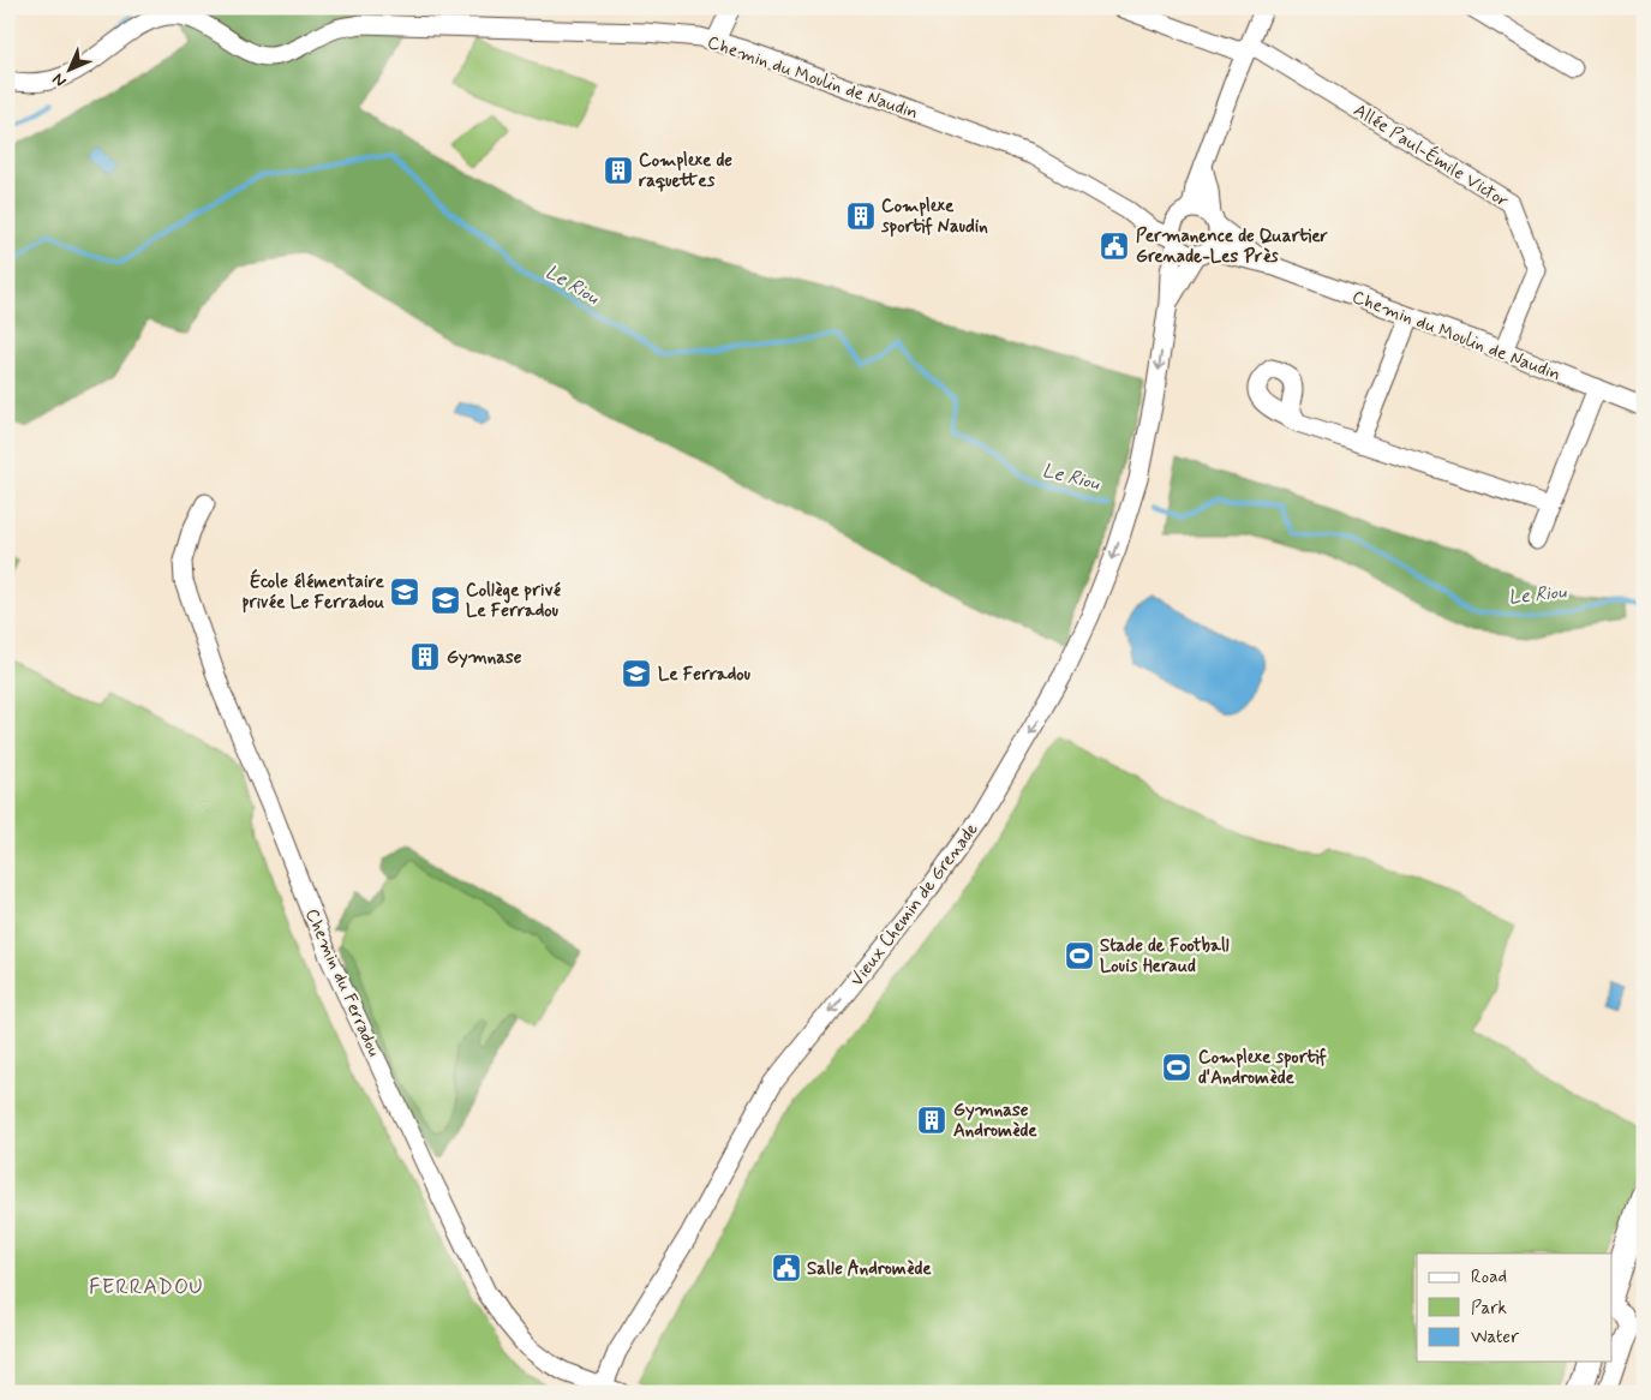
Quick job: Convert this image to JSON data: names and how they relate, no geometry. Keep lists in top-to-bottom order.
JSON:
{
  "streets": {
    "street": [
      "Chemin du Moulin de Naudin",
      "Allée Paul-Émile Victor",
      "Vieux Chemin de Grenade",
      "Chemin du Ferradou"
    ]
  },
  "crossings": [
    ["Chemin du Moulin de Naudin", "Allée Paul-Émile Victor"],
    ["Chemin du Moulin de Naudin", "Vieux Chemin de Grenade"],
    ["Vieux Chemin de Grenade", "Chemin du Ferradou"]
  ],
  "one_way": ["Vieux Chemin de Grenade"],
  "districts": ["FERRADOU"],
  "water": ["Le Riou"],
  "places": {
    "building": [
      "Complexe de raquettes",
      "Complexe sportif Naudin",
      "Gymnase",
      "Gymnase Andromède"
    ],
    "public building": ["Permanence de Quartier Grenade-Les Près", "Salle Andromède"],
    "school or university": ["École élémentaire privée Le Ferradou", "Collège privé Le Ferradou", "Le Ferradou"],
    "sports": ["Stade de Football Louis Heraud", "Complexe sportif d'Andromède"]
  },
  "legend": ["Road", "Park", "Water"],
  "north": "bottom left"
}
